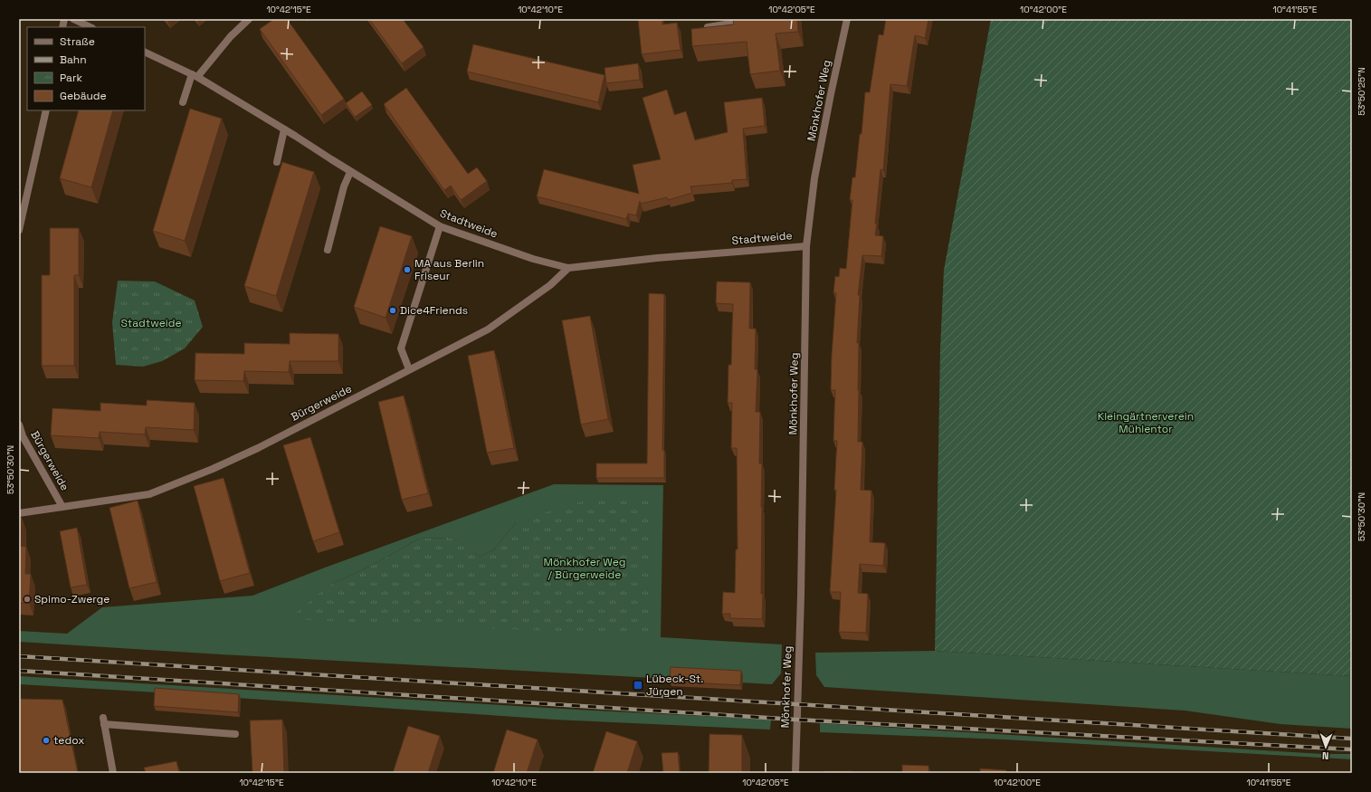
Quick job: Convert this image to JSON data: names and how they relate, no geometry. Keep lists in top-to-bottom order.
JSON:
{
  "streets": {
    "street": ["Mönkhofer Weg", "Stadtweide", "Bürgerweide"]
  },
  "crossings": [
    ["Mönkhofer Weg", "Stadtweide"],
    ["Stadtweide", "Bürgerweide"]
  ],
  "parks": ["Stadtweide", "Kleingärtnerverein Mühlentor", "Mönkhofer Weg / Bürgerweide"],
  "places": {
    "other": [
      "MA aus Berlin Friseur",
      "Dice4Friends",
      "Spimo-Zwerge",
      "tedox"
    ],
    "transit": ["Lübeck-St. Jürgen"]
  },
  "legend": [
    "Straße",
    "Bahn",
    "Park",
    "Gebäude"
  ],
  "north": "bottom",
  "coordinates": [
    "10°42'15\"E",
    "10°42'10\"E",
    "10°42'05\"E",
    "10°42'00\"E",
    "10°41'55\"E",
    "53°50'25\"N",
    "53°50'30\"N"
  ]
}
